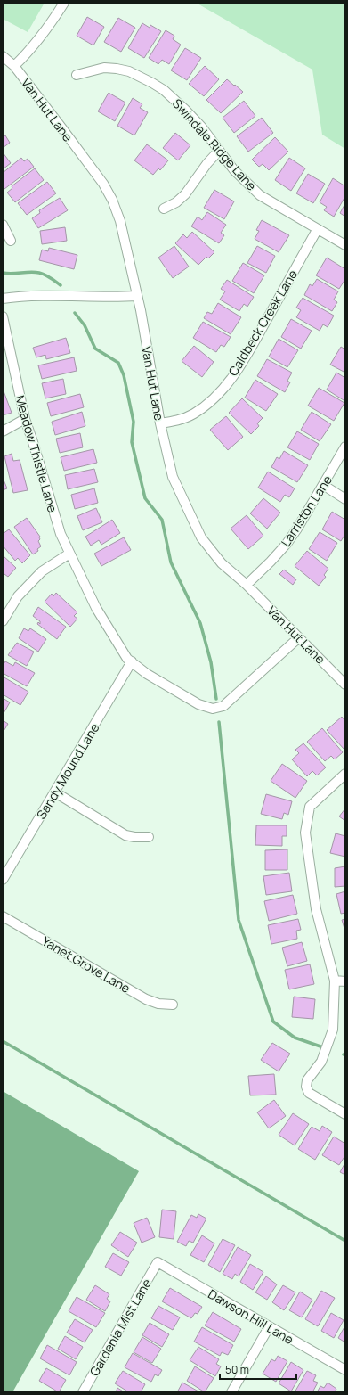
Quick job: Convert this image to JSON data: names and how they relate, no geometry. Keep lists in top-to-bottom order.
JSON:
{
  "streets": {
    "street": [
      "Van Hut Lane",
      "Swindale Ridge Lane",
      "Caldbeck Creek Lane",
      "Meadow Thistle Lane",
      "Larriston Lane",
      "Sandy Mound Lane",
      "Yanet Grove Lane",
      "Dawson Hill Lane",
      "Gardenia Mist Lane"
    ]
  },
  "crossings": [
    ["Van Hut Lane", "Caldbeck Creek Lane"],
    ["Van Hut Lane", "Meadow Thistle Lane"],
    ["Van Hut Lane", "Larriston Lane"],
    ["Swindale Ridge Lane", "Caldbeck Creek Lane"],
    ["Meadow Thistle Lane", "Sandy Mound Lane"],
    ["Dawson Hill Lane", "Gardenia Mist Lane"]
  ],
  "scale_bar": "50 m"
}
